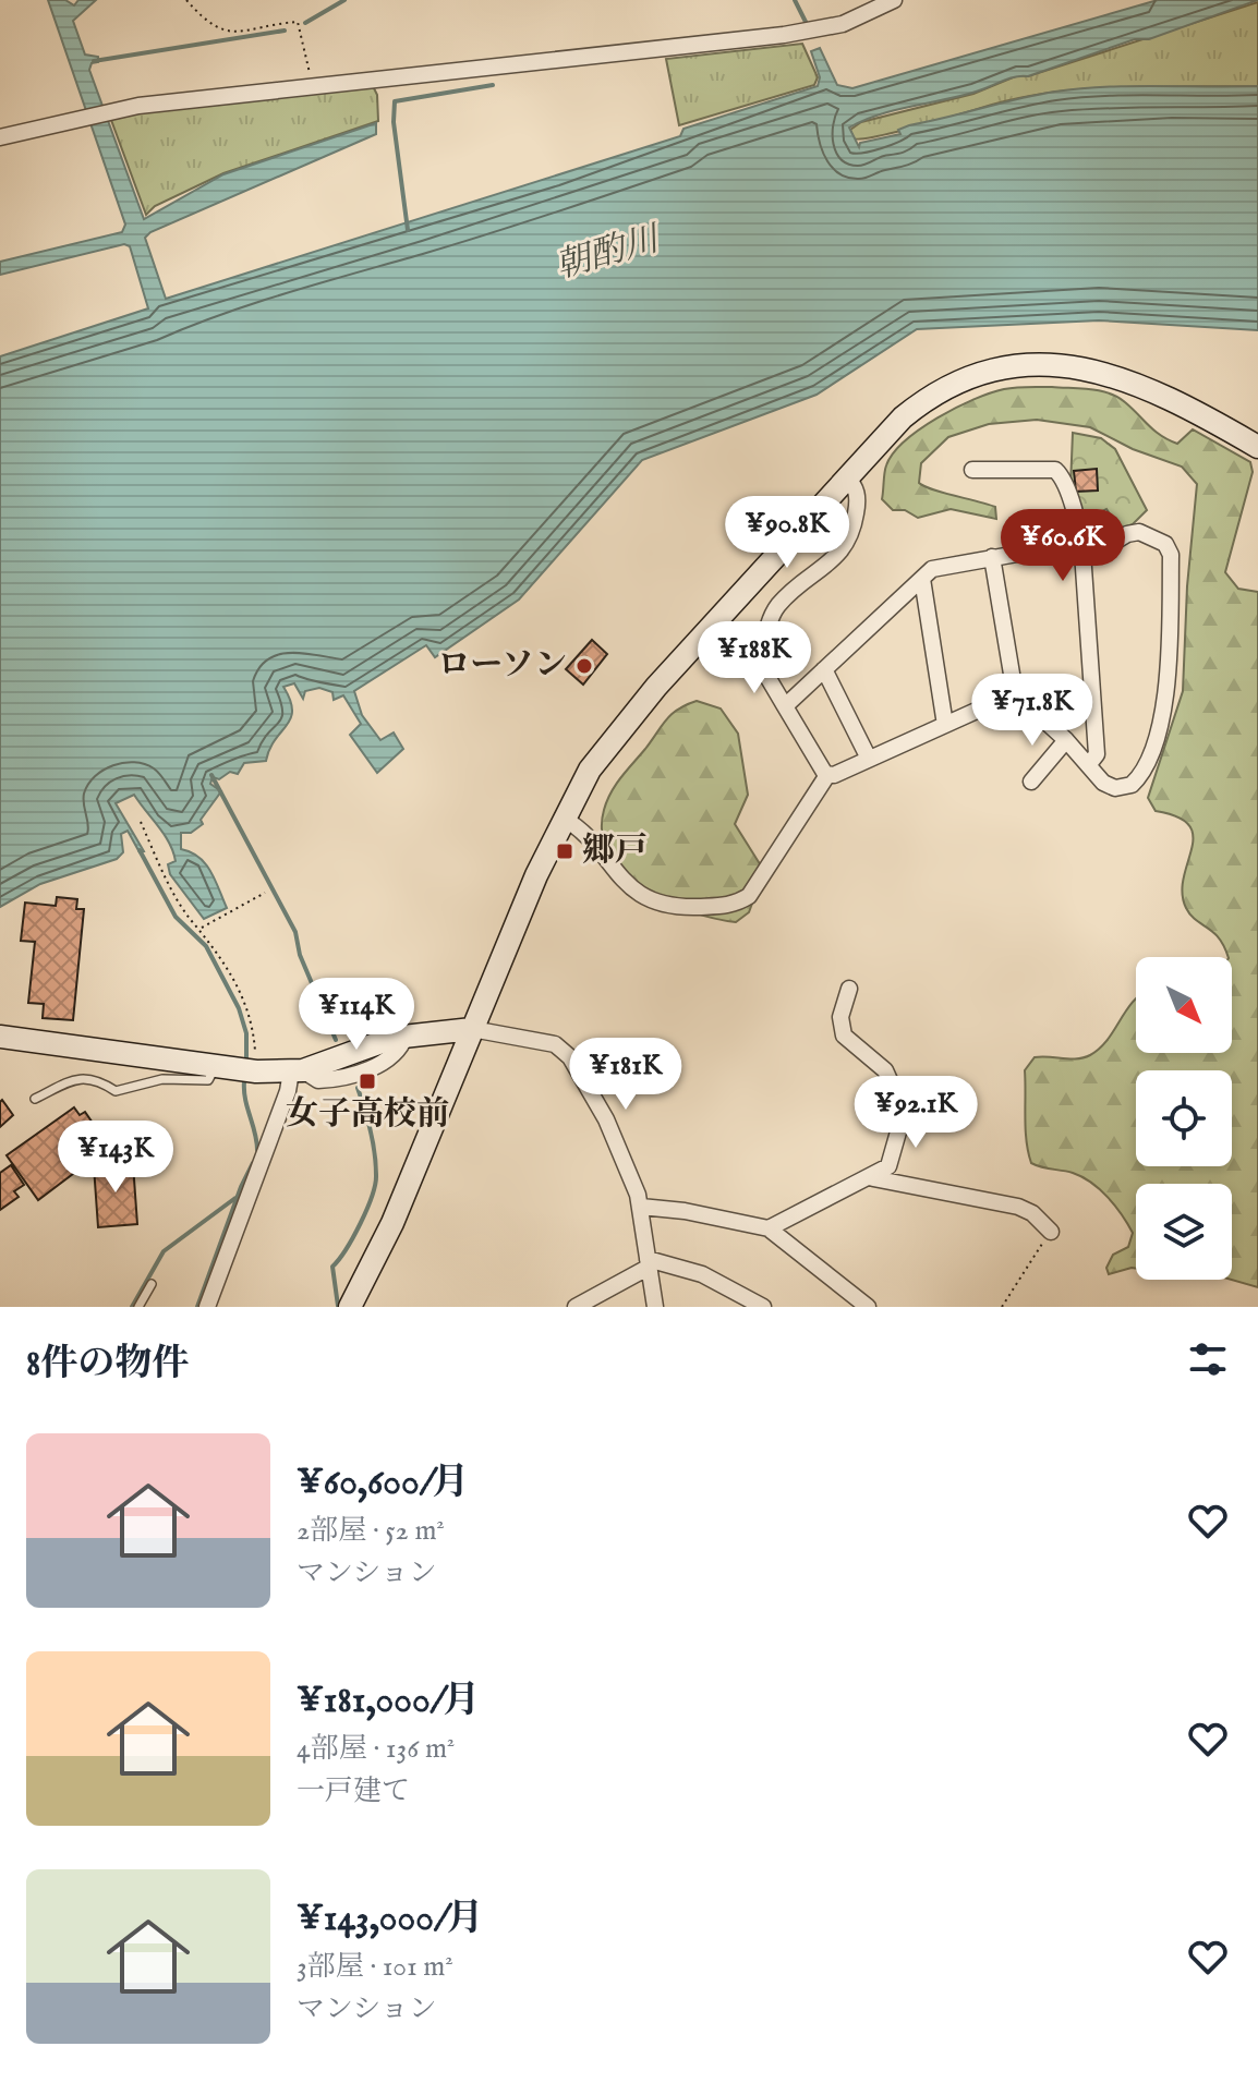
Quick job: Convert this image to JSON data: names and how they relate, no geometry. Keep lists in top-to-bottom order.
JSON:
{
  "water": ["朝酌川"],
  "places": {
    "other": ["ローソン"],
    "transit": ["郷戸", "女子高校前"]
  },
  "north": "bottom right",
  "page": {
    "price": [
      "¥90.8K",
      "¥60.6K",
      "¥188K",
      "¥71.8K",
      "¥114K",
      "¥181K",
      "¥92.1K",
      "¥143K"
    ],
    "heading": "8件の物件",
    "list": [
      {
        "name": "¥60,600/月",
        "note": "2部屋 · 52 m² · マンション"
      },
      {
        "name": "¥181,000/月",
        "note": "4部屋 · 136 m² · 一戸建て"
      },
      {
        "name": "¥143,000/月",
        "note": "3部屋 · 101 m² · マンション"
      }
    ]
  }
}
